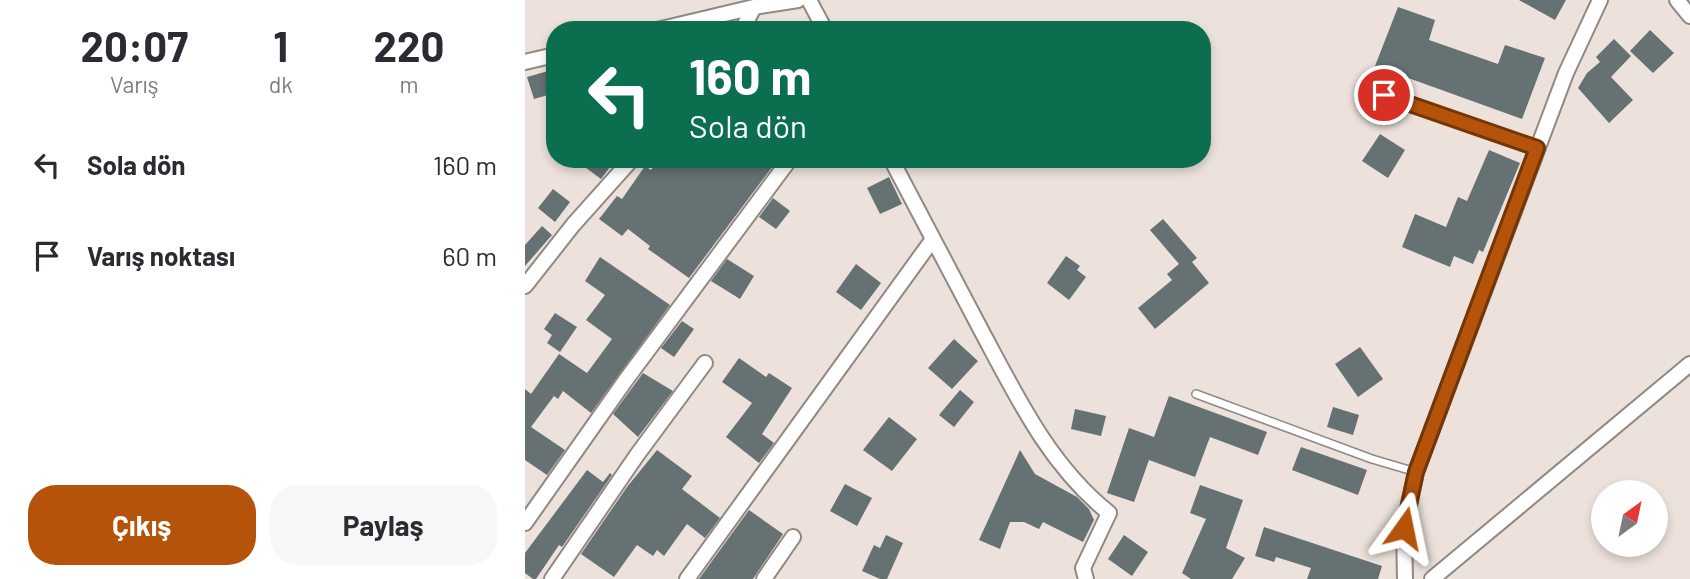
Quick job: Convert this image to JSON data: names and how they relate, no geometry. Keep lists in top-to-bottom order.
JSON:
{
  "north": "top right",
  "page": {
    "eta": [
      "20:07",
      "Varış",
      "1",
      "dk",
      "220",
      "m"
    ],
    "turn": ["160 m", "Sola dön"],
    "list": [
      {
        "name": "Sola dön",
        "value": "160 m"
      },
      {
        "name": "Varış noktası",
        "value": "60 m"
      }
    ],
    "buttons": ["Çıkış", "Paylaş"]
  }
}
